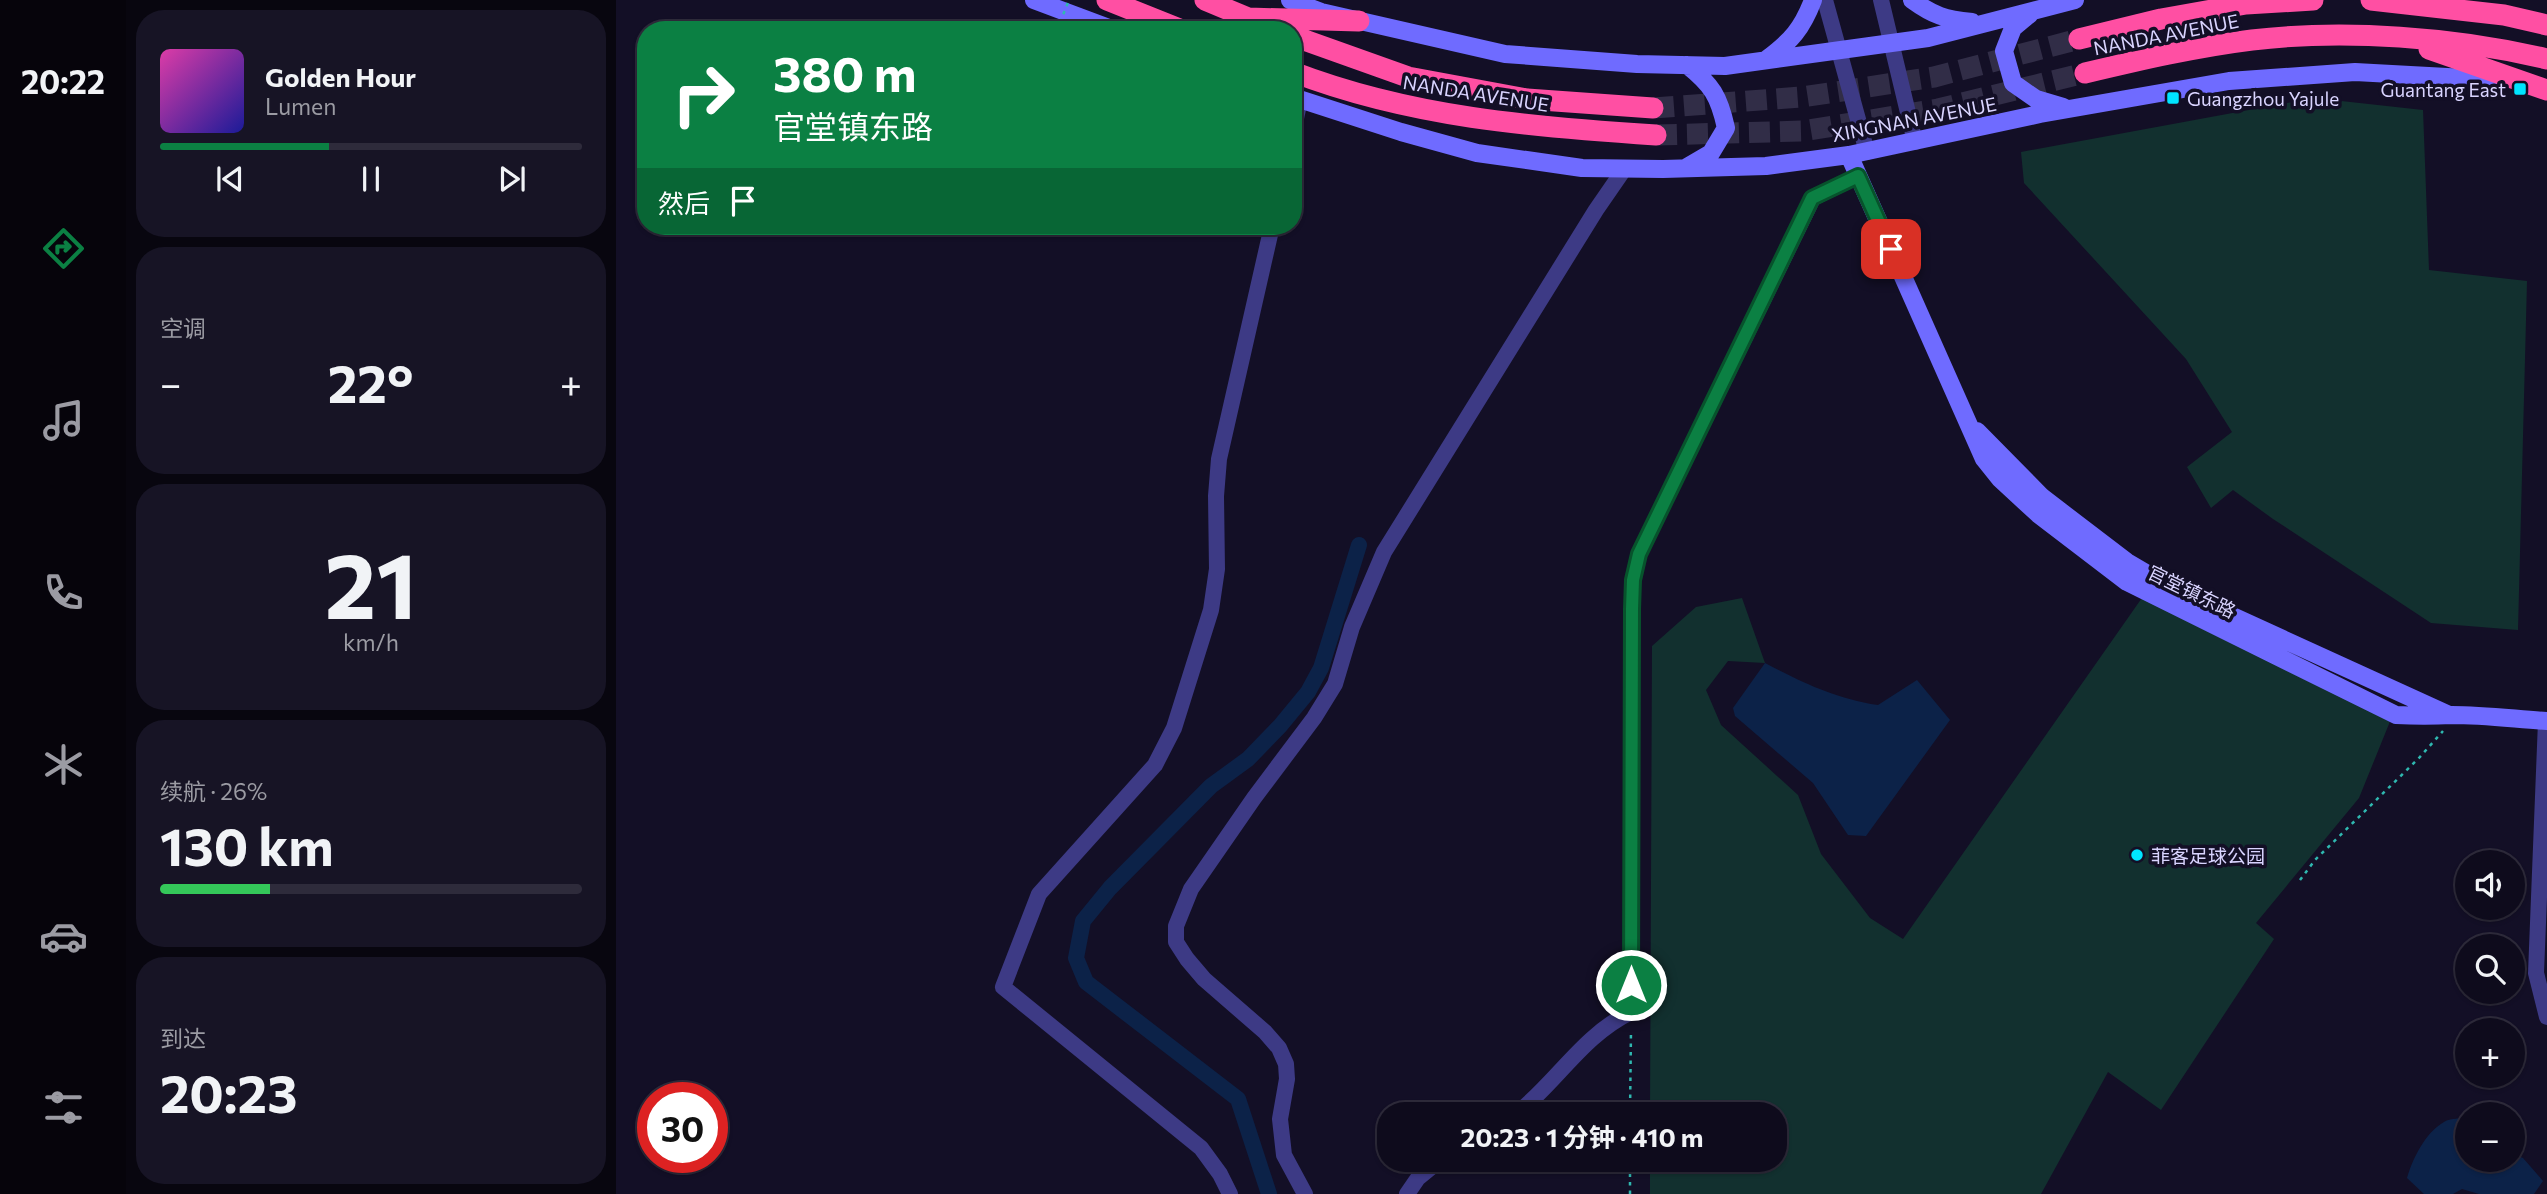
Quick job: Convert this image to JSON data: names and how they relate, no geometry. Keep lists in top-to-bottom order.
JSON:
{
  "streets": {
    "highway": ["NANDA AVENUE"],
    "main road": ["XINGNAN AVENUE", "官堂镇东路"]
  },
  "crossings": [
    ["XINGNAN AVENUE", "官堂镇东路"]
  ],
  "places": {
    "transit": ["Guantang East", "Guangzhou Yajule"],
    "other": ["菲客足球公园"]
  },
  "page": {
    "tabs": "20:22",
    "turn": ["380 m", "官堂镇东路"],
    "song": ["Golden Hour", "Lumen"],
    "then": "然后",
    "tile": [
      "空调",
      ["21", "km/h"],
      ["续航 · 26%", "130 km"],
      ["到达", "20:23"]
    ],
    "heat": ["−", "22°", "+"],
    "map_buttons": ["+", "−"],
    "limit": "30",
    "trip": "20:23 · 1 分钟 · 410 m"
  }
}
